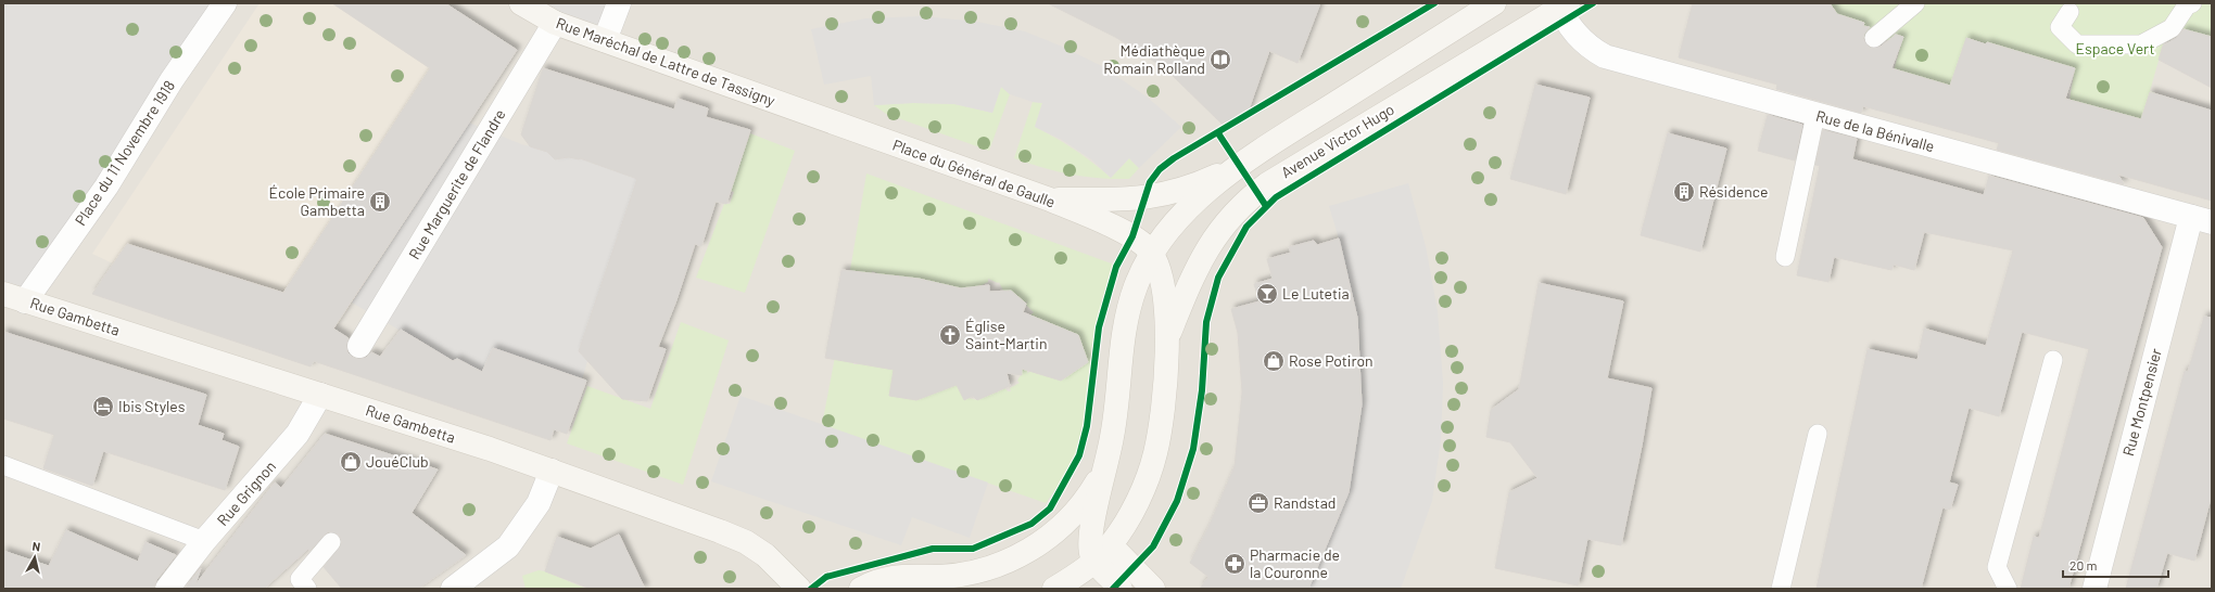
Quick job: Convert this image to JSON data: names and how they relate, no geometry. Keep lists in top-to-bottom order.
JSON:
{
  "streets": {
    "main road": [
      "Rue Maréchal de Lattre de Tassigny",
      "Avenue Victor Hugo",
      "Place du Général de Gaulle",
      "Rue Gambetta"
    ],
    "street": [
      "Rue de la Bénivalle",
      "Place du 11 Novembre 1918",
      "Rue Marguerite de Flandre",
      "Rue Montpensier",
      "Rue Grignon"
    ]
  },
  "crossings": [
    ["Rue Maréchal de Lattre de Tassigny", "Place du Général de Gaulle"],
    ["Rue Maréchal de Lattre de Tassigny", "Rue Marguerite de Flandre"],
    ["Rue de la Bénivalle", "Avenue Victor Hugo"],
    ["Rue de la Bénivalle", "Rue Montpensier"],
    ["Avenue Victor Hugo", "Place du Général de Gaulle"],
    ["Place du 11 Novembre 1918", "Rue Gambetta"],
    ["Rue Gambetta", "Rue Grignon"]
  ],
  "parks": ["Espace Vert"],
  "places": {
    "library": ["Médiathèque Romain Rolland"],
    "building": ["Résidence", "École Primaire Gambetta"],
    "bar": ["Le Lutetia"],
    "church": ["Église Saint-Martin"],
    "shop": ["Rose Potiron", "JouéClub"],
    "hotel": ["Ibis Styles"],
    "office": ["Randstad"],
    "pharmacy": ["Pharmacie de la Couronne"]
  },
  "scale_bar": "20 m",
  "north": "top"
}
